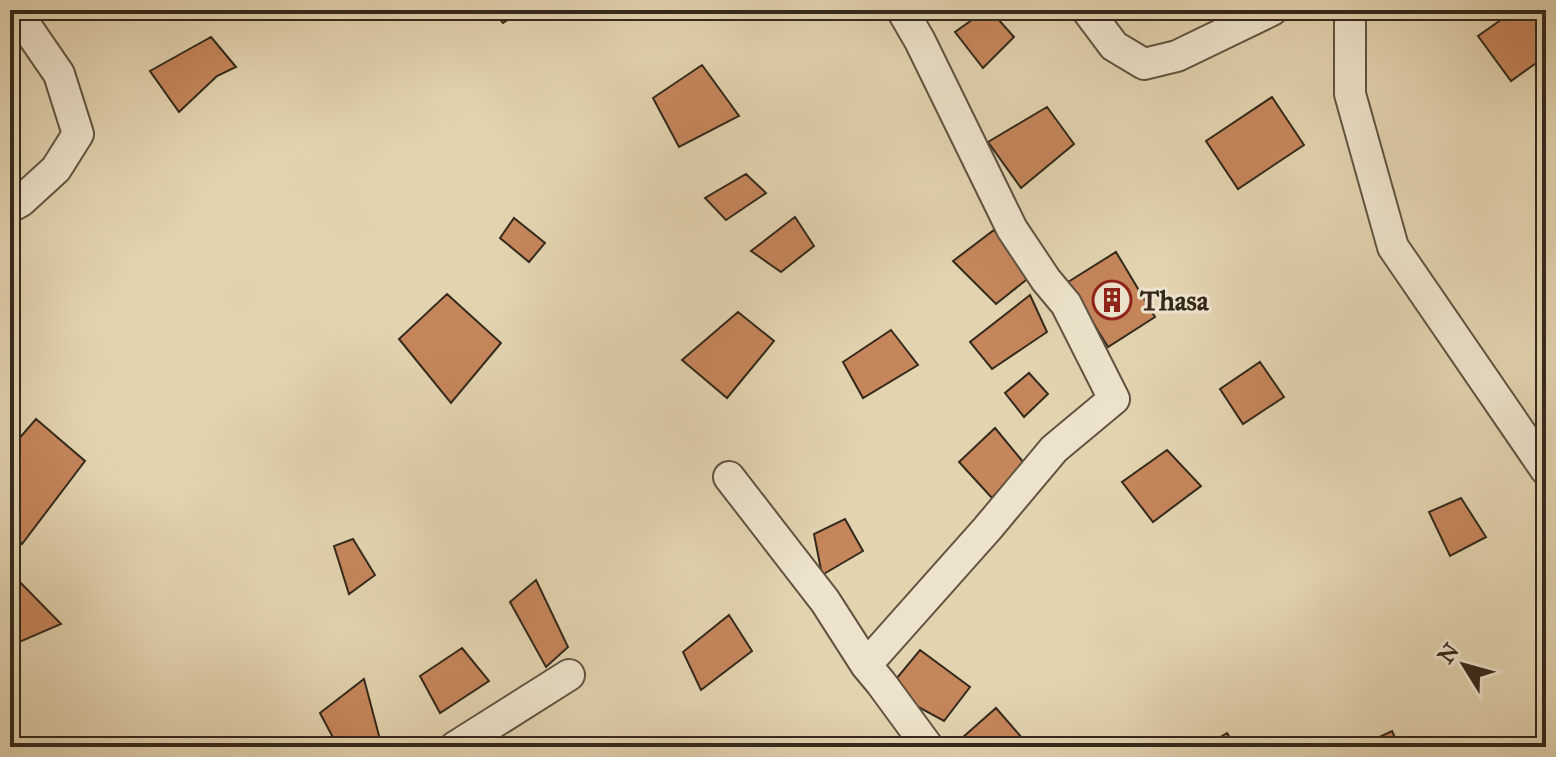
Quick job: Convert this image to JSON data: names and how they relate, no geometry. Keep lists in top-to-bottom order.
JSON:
{
  "places": {
    "building": ["Thasa"]
  },
  "north": "top left"
}
